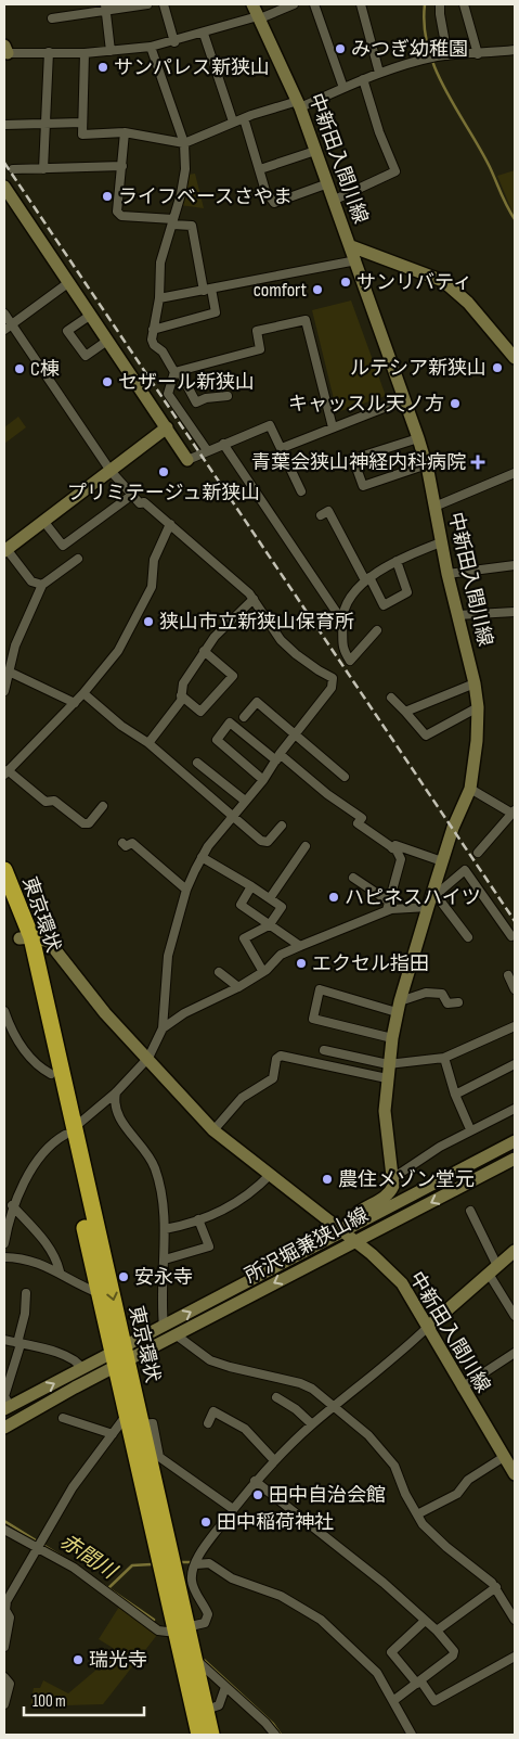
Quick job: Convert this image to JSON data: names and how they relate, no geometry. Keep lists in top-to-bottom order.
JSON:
{
  "streets": {
    "highway": ["東京環状"],
    "main road": ["中新田入間川線", "所沢堀兼狭山線"]
  },
  "crossings": [
    ["中新田入間川線", "東京環状"],
    ["中新田入間川線", "所沢堀兼狭山線"],
    ["東京環状", "所沢堀兼狭山線"]
  ],
  "water": ["赤間川"],
  "places": {
    "other": [
      "みつぎ幼稚園",
      "サンパレス新狭山",
      "ライフベースさやま",
      "サンリバティ",
      "comfort",
      "ルテシア新狭山",
      "C棟",
      "セザール新狭山",
      "キャッスル天ノ方",
      "プリミテージュ新狭山",
      "狭山市立新狭山保育所",
      "ハピネスハイツ",
      "エクセル指田",
      "農住メゾン堂元",
      "安永寺",
      "田中自治会館",
      "田中稲荷神社",
      "瑞光寺"
    ],
    "health": ["青葉会狭山神経内科病院"]
  },
  "scale_bar": "100 m"
}
